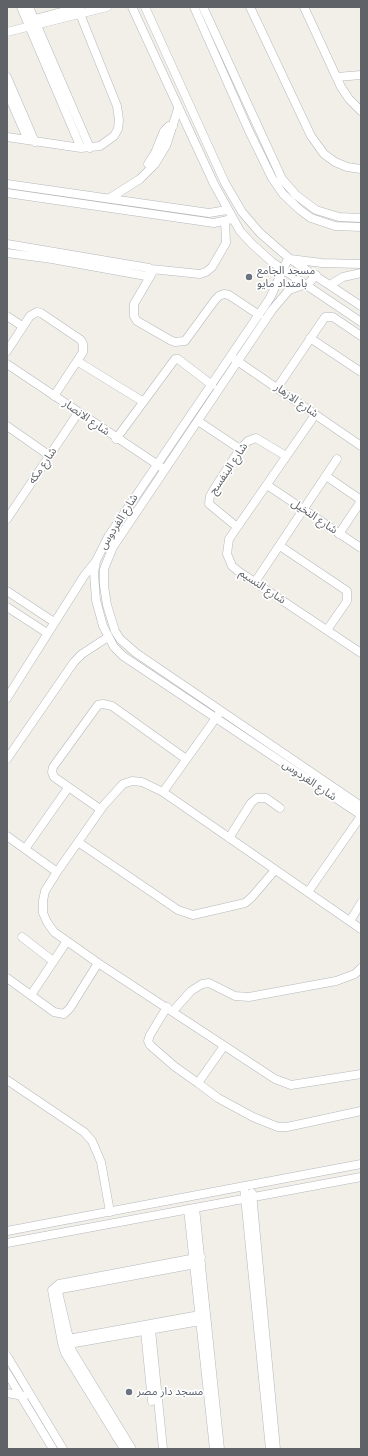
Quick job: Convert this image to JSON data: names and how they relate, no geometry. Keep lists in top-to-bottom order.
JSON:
{
  "streets": {
    "street": [
      "شارع الازهار",
      "شارع الانصار",
      "شارع مكه",
      "شارع البنفسج",
      "شارع النخيل",
      "شارع الفردوس",
      "شارع النسيم"
    ]
  },
  "crossings": [
    ["شارع الازهار", "شارع الفردوس"],
    ["شارع الازهار", "شارع النسيم"],
    ["شارع الانصار", "شارع مكه"],
    ["شارع الانصار", "شارع الفردوس"],
    ["شارع البنفسج", "شارع النسيم"],
    ["شارع النخيل", "شارع النسيم"]
  ],
  "places": ["مسجد الجامع بامتداد مايو", "مسجد دار مصر"]
}
